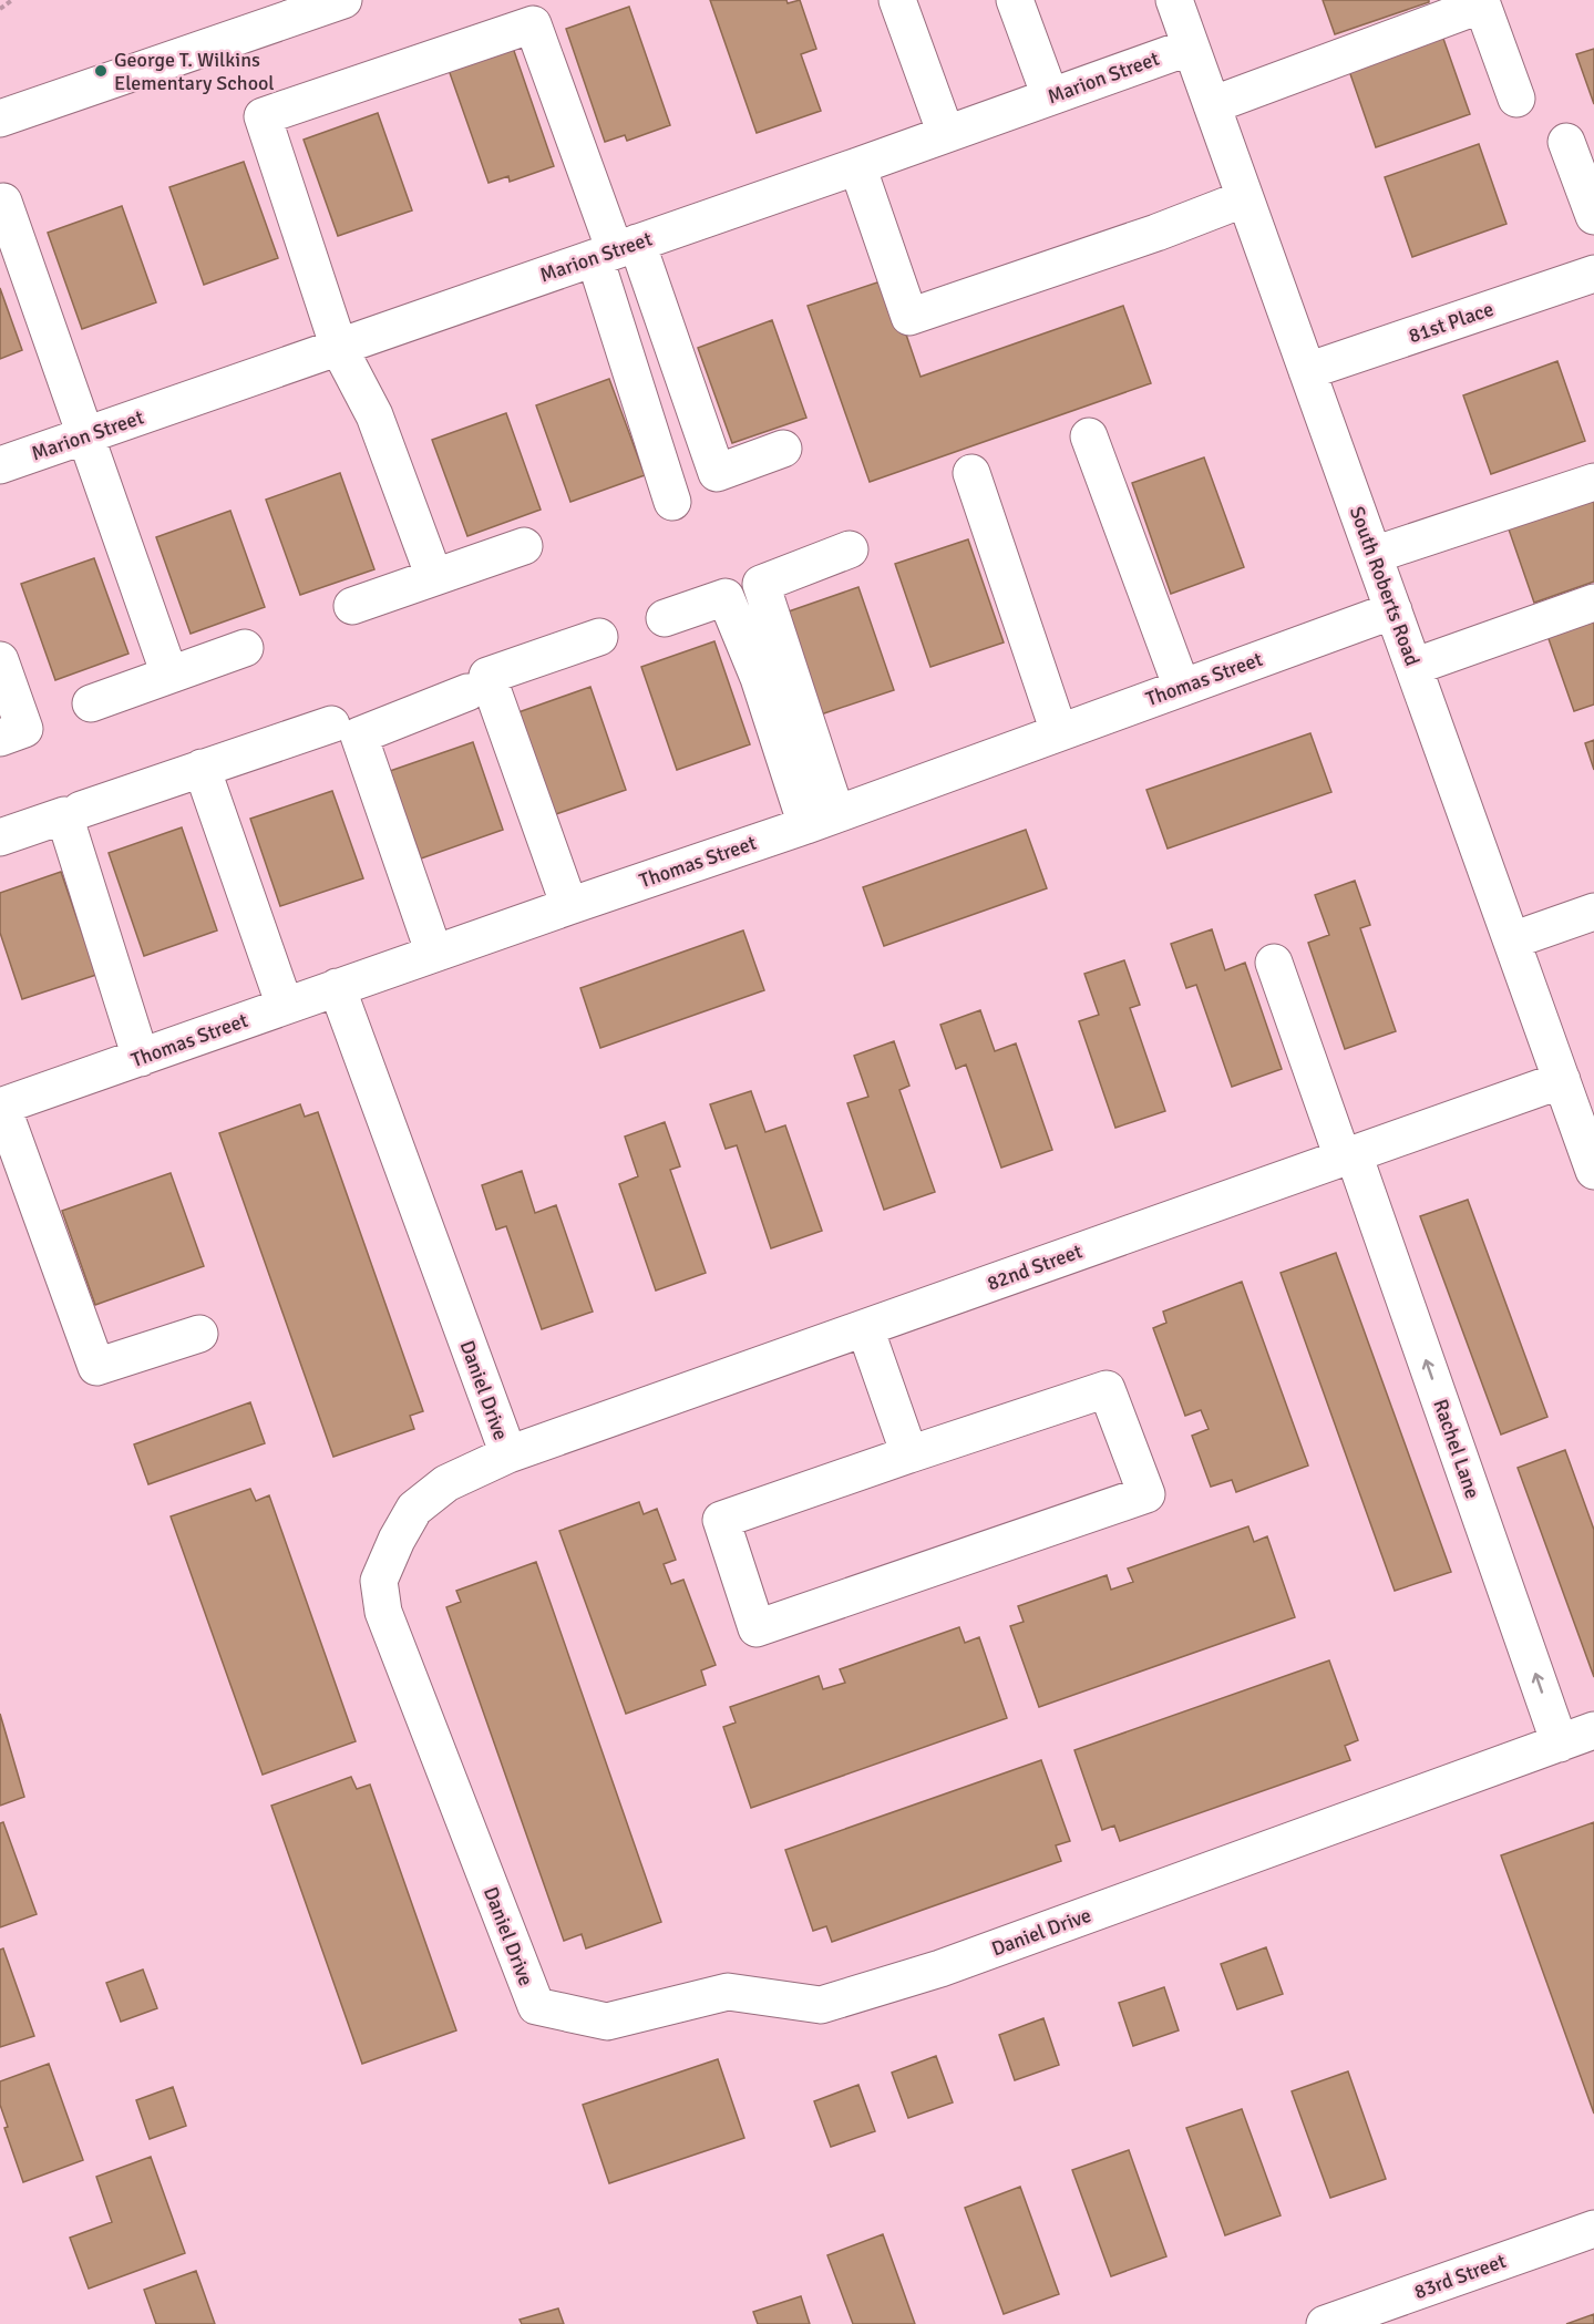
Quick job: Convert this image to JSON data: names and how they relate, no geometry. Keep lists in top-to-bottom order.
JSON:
{
  "streets": {
    "street": [
      "Marion Street",
      "81st Place",
      "South Roberts Road",
      "Thomas Street",
      "82nd Street",
      "Daniel Drive",
      "Rachel Lane",
      "83rd Street"
    ]
  },
  "crossings": [
    ["Marion Street", "South Roberts Road"],
    ["81st Place", "South Roberts Road"],
    ["South Roberts Road", "Thomas Street"],
    ["South Roberts Road", "82nd Street"],
    ["Thomas Street", "Daniel Drive"],
    ["82nd Street", "Daniel Drive"],
    ["82nd Street", "Rachel Lane"],
    ["Daniel Drive", "Rachel Lane"]
  ],
  "one_way": ["Rachel Lane"],
  "places": ["George T. Wilkins Elementary School"]
}
